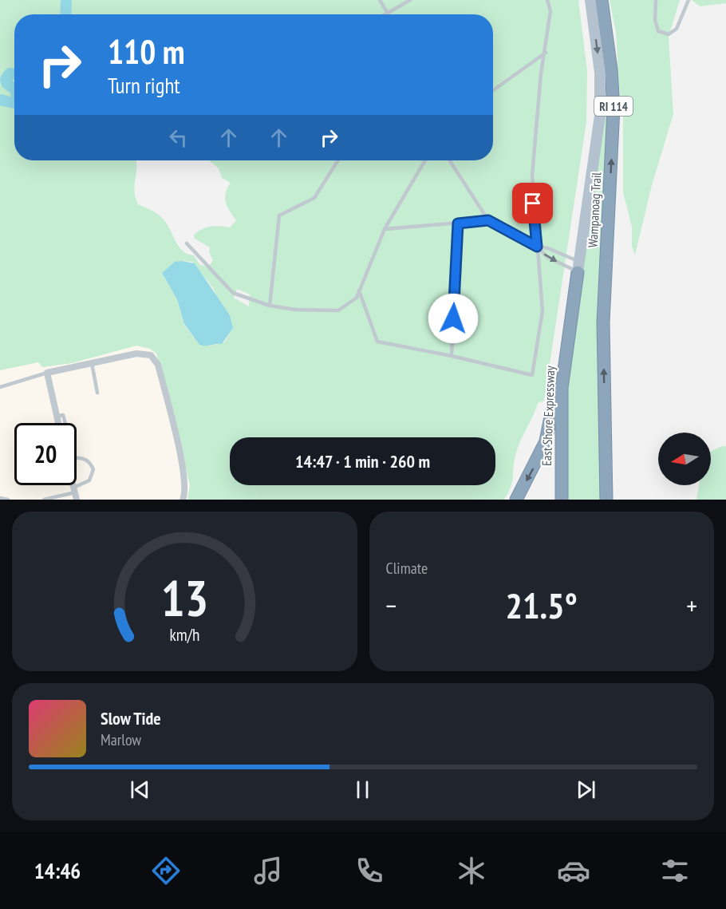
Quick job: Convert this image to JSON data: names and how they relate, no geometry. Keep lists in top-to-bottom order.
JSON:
{
  "streets": {
    "highway": ["RI 114", "Wampanoag Trail", "East Shore Expressway"]
  },
  "crossings": [
    ["RI 114", "Wampanoag Trail"],
    ["RI 114", "East Shore Expressway"],
    ["Wampanoag Trail", "East Shore Expressway"]
  ],
  "north": "left",
  "page": {
    "turn": ["110 m", "Turn right"],
    "limit": "20",
    "trip": "14:47 · 1 min · 260 m",
    "tile": "Climate",
    "heat": ["−", "21.5°", "+"],
    "song": ["Slow Tide", "Marlow"],
    "tabs": "14:46",
    "gauge": ["13", "km/h"]
  }
}
